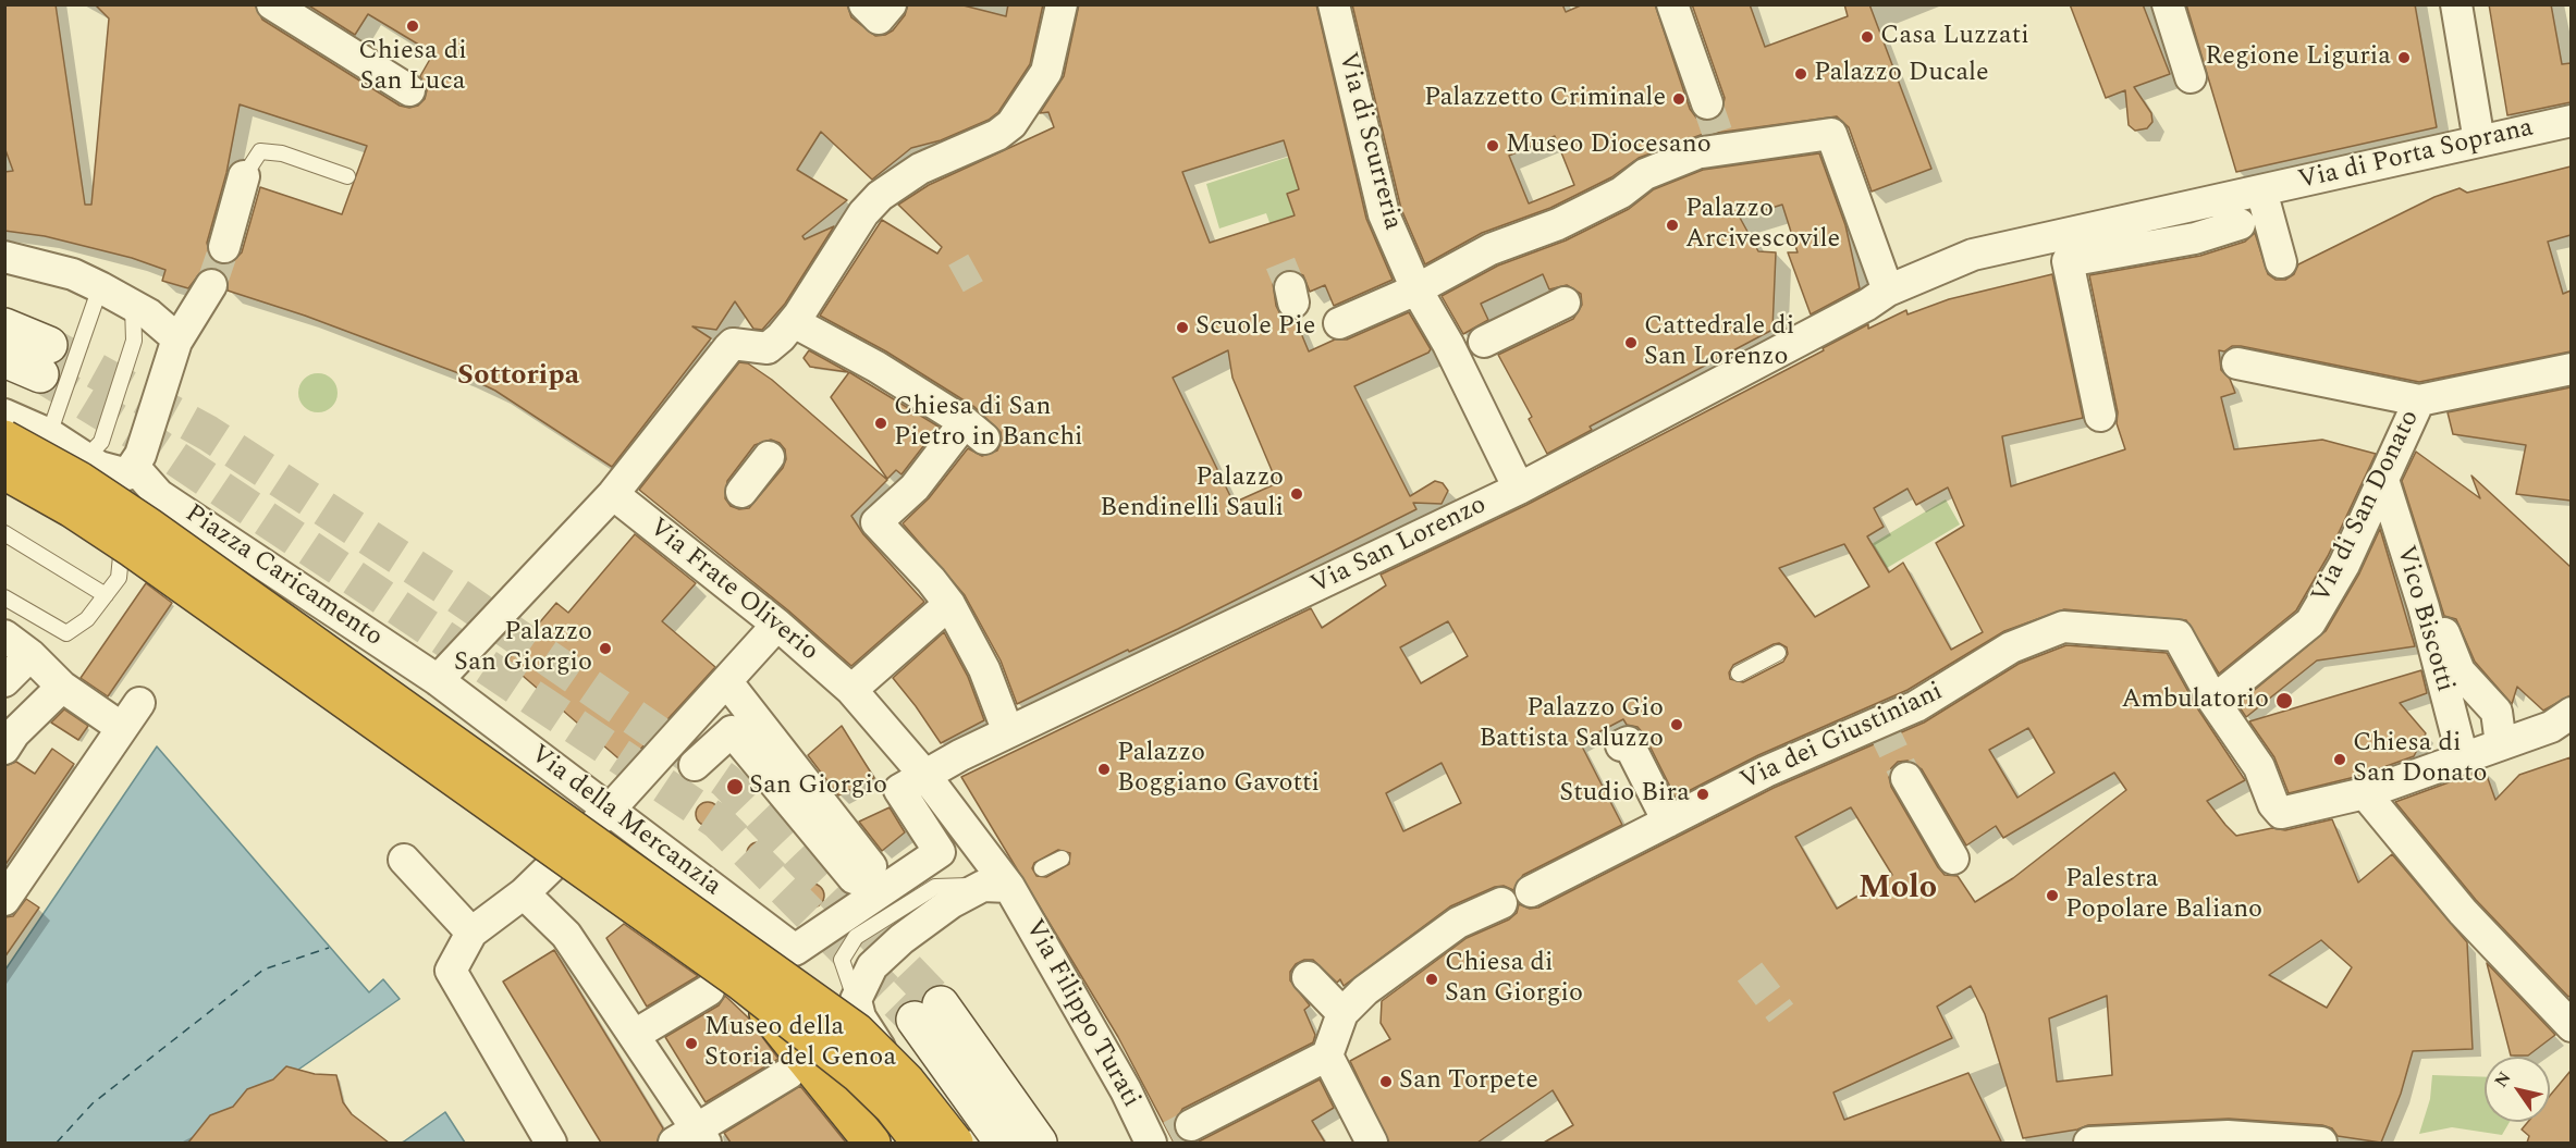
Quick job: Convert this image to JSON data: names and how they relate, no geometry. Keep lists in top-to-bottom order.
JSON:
{
  "streets": {
    "street": [
      "Via di Scurreria",
      "Via di Porta Soprana",
      "Via di San Donato",
      "Via San Lorenzo",
      "Piazza Caricamento",
      "Via Frate Oliverio",
      "Vico Biscotti",
      "Via dei Giustiniani",
      "Via della Mercanzia",
      "Via Filippo Turati"
    ]
  },
  "crossings": [
    ["Via di Scurreria", "Via San Lorenzo"],
    ["Via di Porta Soprana", "Via San Lorenzo"],
    ["Via di San Donato", "Vico Biscotti"],
    ["Via di San Donato", "Via dei Giustiniani"],
    ["Via San Lorenzo", "Via Frate Oliverio"],
    ["Via San Lorenzo", "Via della Mercanzia"],
    ["Via San Lorenzo", "Via Filippo Turati"],
    ["Piazza Caricamento", "Via della Mercanzia"],
    ["Via Frate Oliverio", "Via della Mercanzia"],
    ["Via Frate Oliverio", "Via Filippo Turati"],
    ["Via della Mercanzia", "Via Filippo Turati"]
  ],
  "districts": ["Sottoripa", "Molo"],
  "places": [
    "Chiesa di San Luca",
    "Casa Luzzati",
    "Regione Liguria",
    "Palazzo Ducale",
    "Palazzetto Criminale",
    "Museo Diocesano",
    "Palazzo Arcivescovile",
    "Scuole Pie",
    "Cattedrale di San Lorenzo",
    "Chiesa di San Pietro in Banchi",
    "Palazzo Bendinelli Sauli",
    "Palazzo San Giorgio",
    "Ambulatorio",
    "Palazzo Gio Battista Saluzzo",
    "Chiesa di San Donato",
    "Palazzo Boggiano Gavotti",
    "San Giorgio",
    "Studio Bira",
    "Palestra Popolare Baliano",
    "Chiesa di San Giorgio",
    "Museo della Storia del Genoa",
    "San Torpete"
  ],
  "north": "top left"
}
